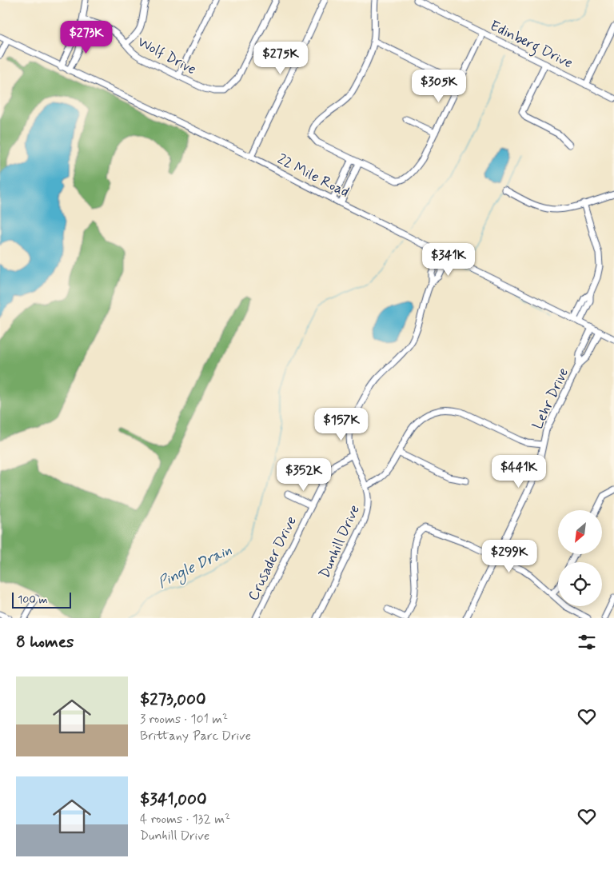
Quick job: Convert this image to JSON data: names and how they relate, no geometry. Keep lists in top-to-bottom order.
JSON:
{
  "streets": {
    "street": [
      "Edinberg Drive",
      "Wolf Drive",
      "22 Mile Road",
      "Lehr Drive",
      "Dunhill Drive",
      "Crusader Drive"
    ]
  },
  "crossings": [
    ["22 Mile Road", "Lehr Drive"],
    ["22 Mile Road", "Dunhill Drive"],
    ["Dunhill Drive", "Crusader Drive"]
  ],
  "water": ["Pingle Drain"],
  "scale_bar": "100 m",
  "north": "bottom left",
  "page": {
    "price": [
      "$273K",
      "$275K",
      "$305K",
      "$341K",
      "$157K",
      "$441K",
      "$352K",
      "$299K"
    ],
    "scale": "100 m",
    "heading": "8 homes",
    "list": [
      {
        "name": "$273,000",
        "note": "3 rooms · 101 m² · Brittany Parc Drive"
      },
      {
        "name": "$341,000",
        "note": "4 rooms · 132 m² · Dunhill Drive"
      }
    ]
  }
}
